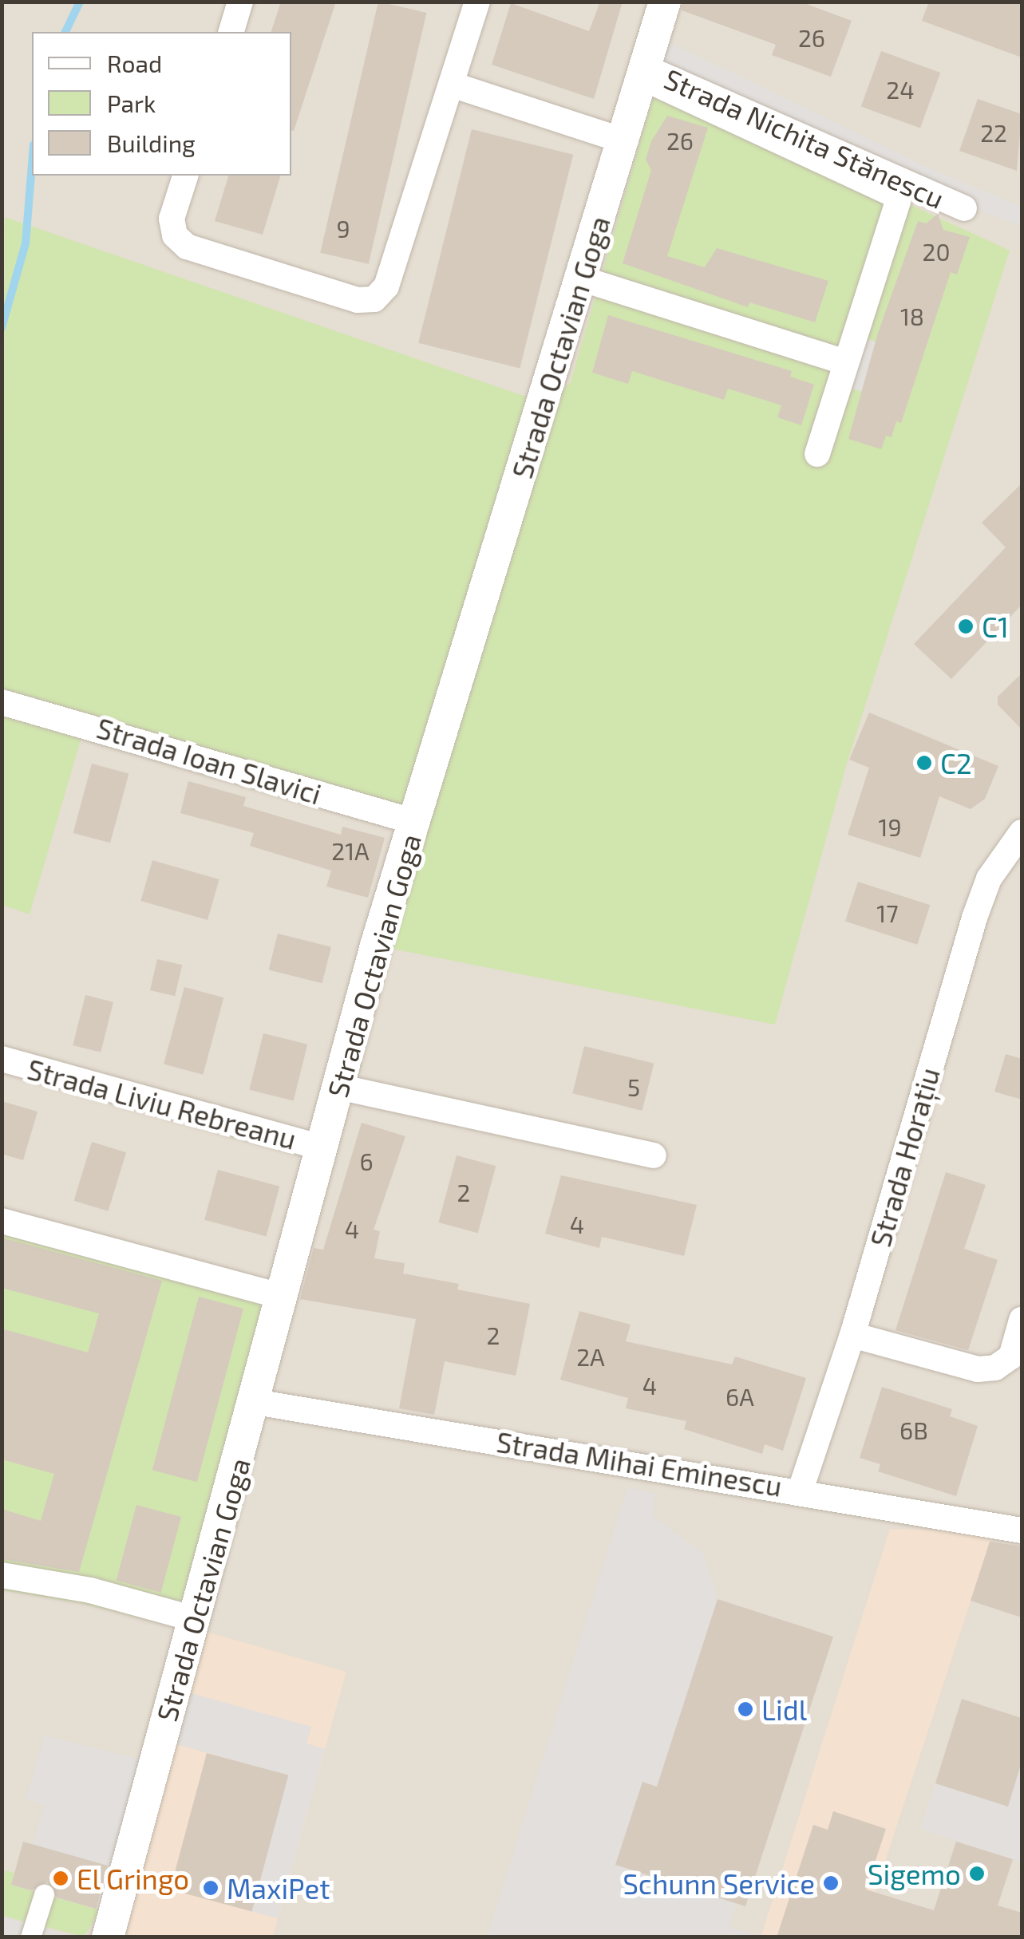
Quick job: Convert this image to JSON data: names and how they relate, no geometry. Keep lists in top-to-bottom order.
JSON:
{
  "streets": {
    "street": [
      "Strada Nichita Stănescu",
      "Strada Octavian Goga",
      "Strada Ioan Slavici",
      "Strada Liviu Rebreanu",
      "Strada Horațiu",
      "Strada Mihai Eminescu"
    ]
  },
  "crossings": [
    ["Strada Nichita Stănescu", "Strada Octavian Goga"],
    ["Strada Octavian Goga", "Strada Ioan Slavici"],
    ["Strada Octavian Goga", "Strada Liviu Rebreanu"],
    ["Strada Octavian Goga", "Strada Mihai Eminescu"],
    ["Strada Horațiu", "Strada Mihai Eminescu"]
  ],
  "places": [
    "C1",
    "C2",
    "Lidl",
    "Sigemo",
    "El Gringo",
    "Schunn Service",
    "MaxiPet"
  ],
  "house_numbers": [
    "26",
    "24",
    "22",
    "26",
    "9",
    "20",
    "18",
    "19",
    "21A",
    "17",
    "5",
    "6",
    "2",
    "4",
    "4",
    "2",
    "2A",
    "4",
    "6A",
    "6B"
  ],
  "legend": ["Road", "Park", "Building"]
}
